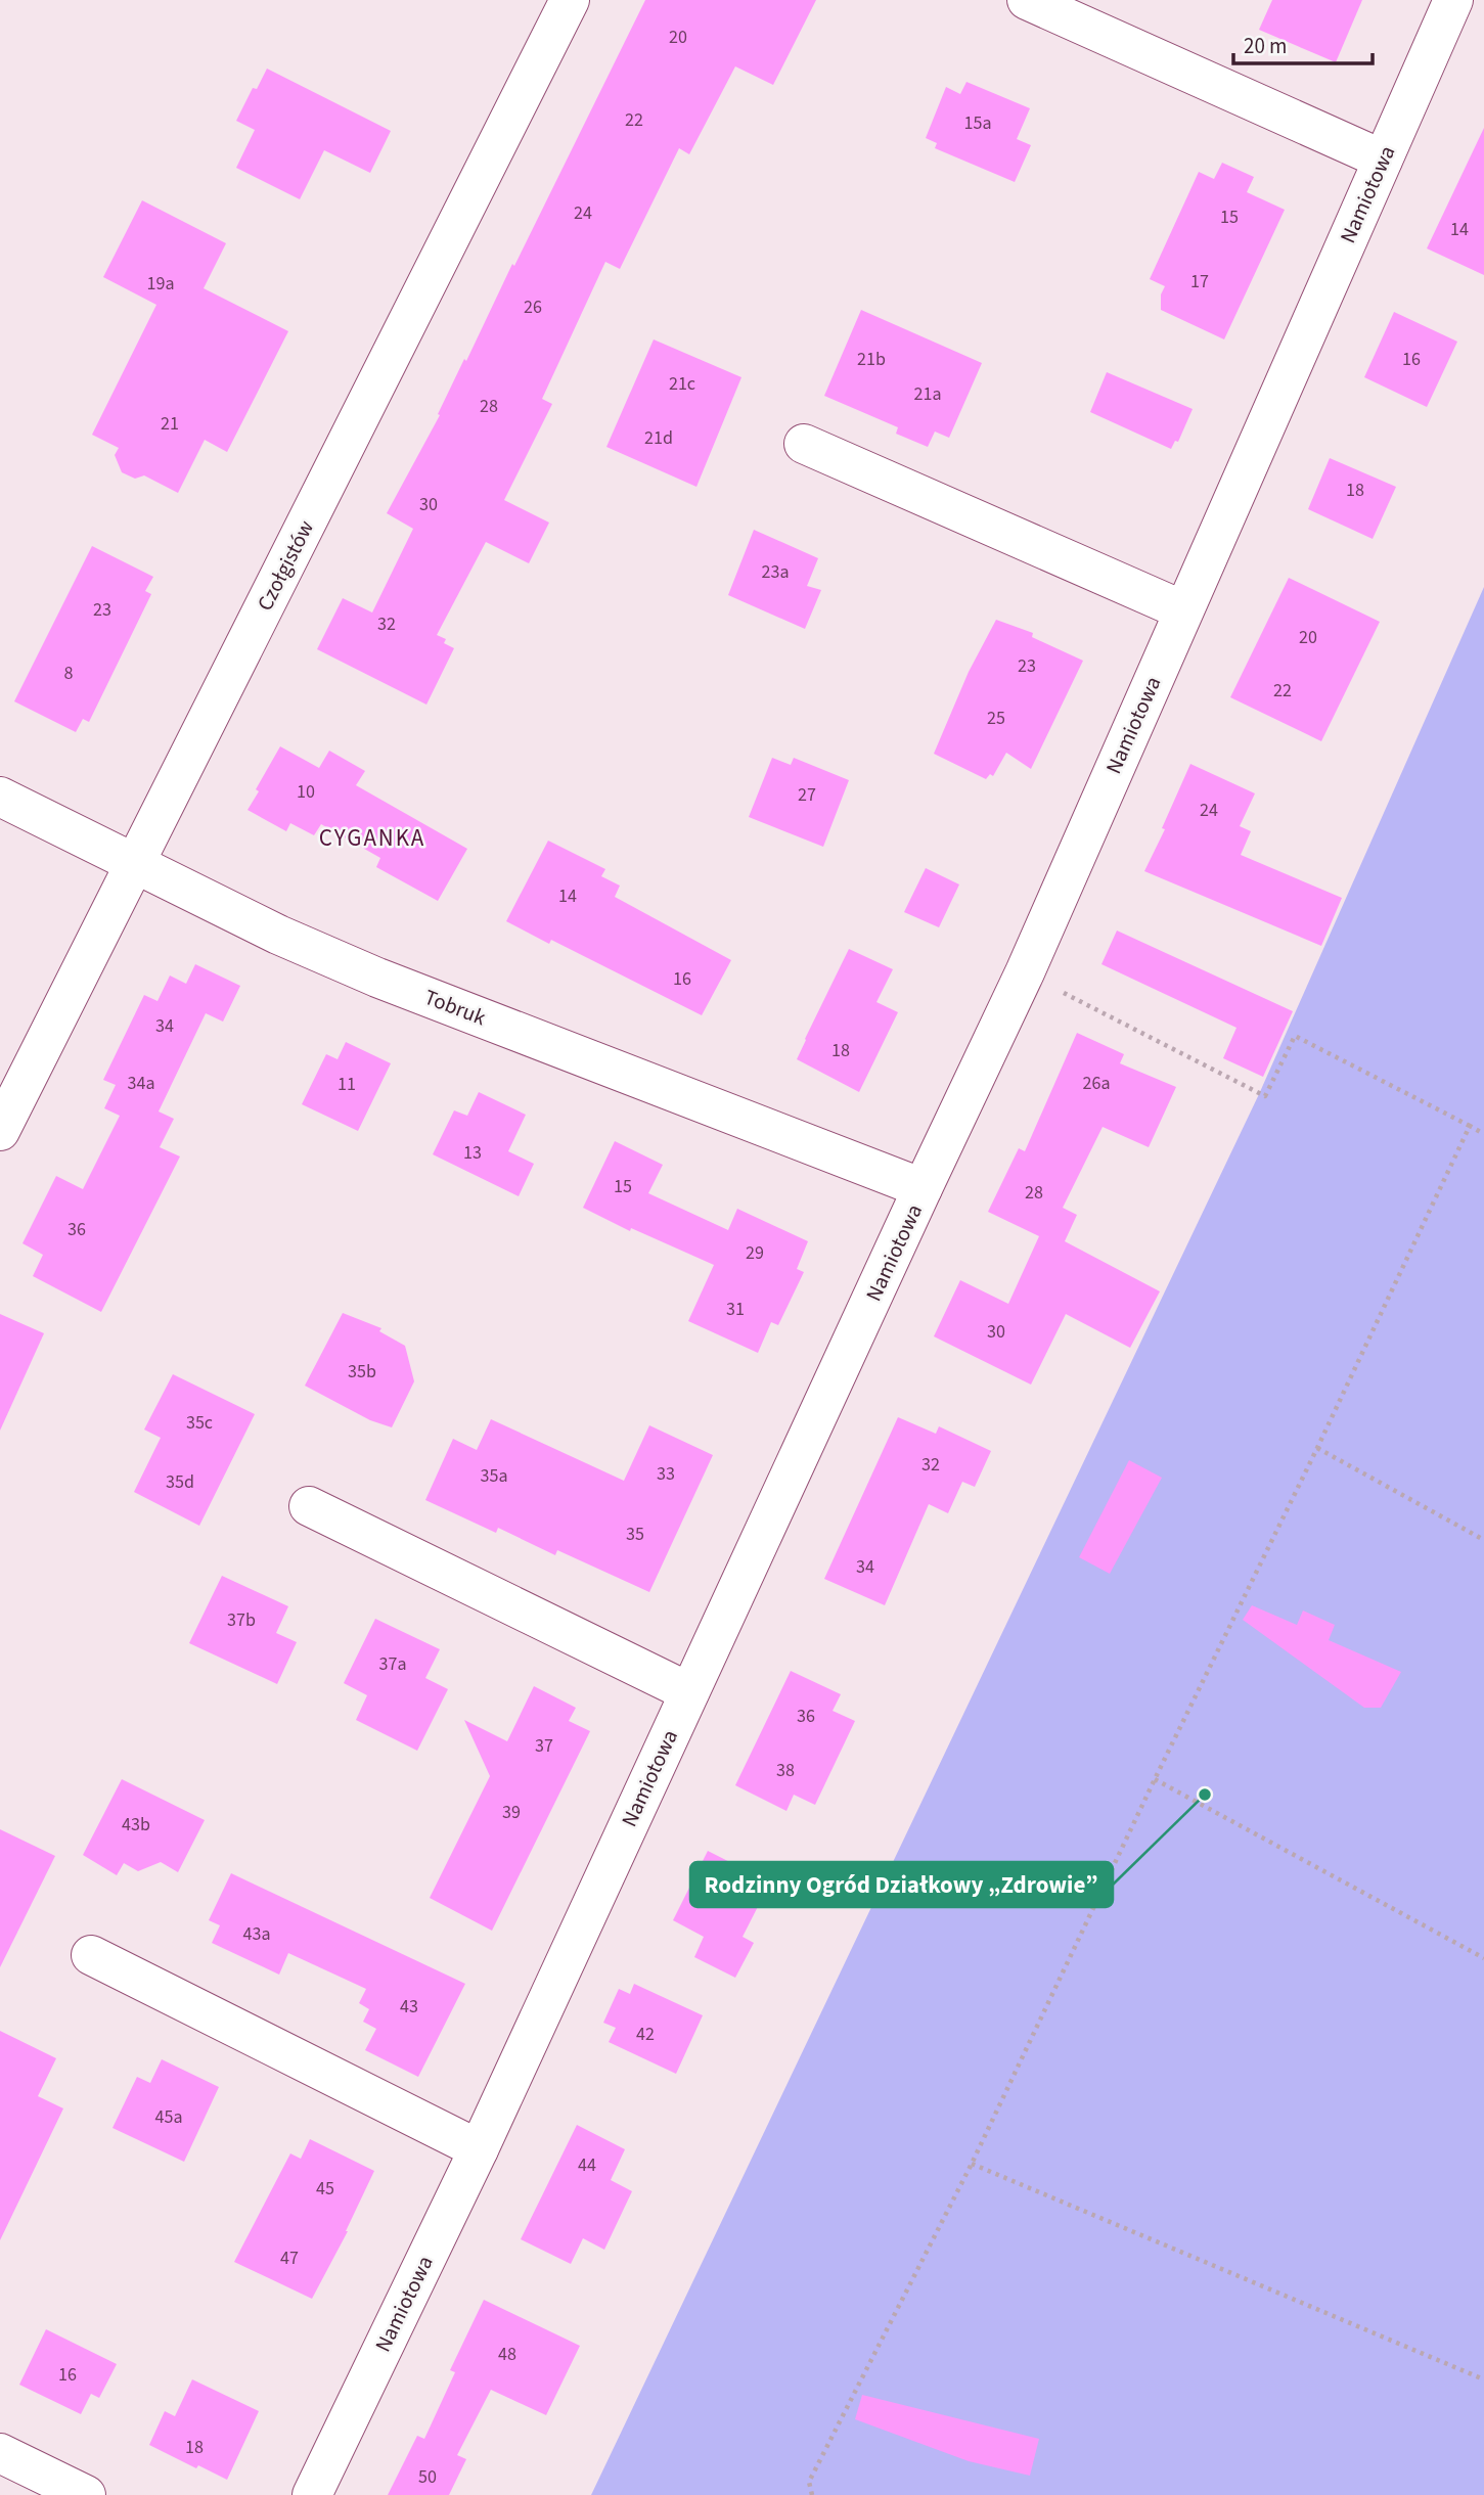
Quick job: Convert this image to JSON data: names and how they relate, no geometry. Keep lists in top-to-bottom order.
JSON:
{
  "streets": {
    "street": ["Namiotowa", "Czołgistów", "Tobruk"]
  },
  "crossings": [
    ["Namiotowa", "Tobruk"],
    ["Czołgistów", "Tobruk"]
  ],
  "districts": ["CYGANKA"],
  "places": ["Rodzinny Ogród Działkowy „Zdrowie”"],
  "house_numbers": [
    "20",
    "22",
    "15a",
    "24",
    "15",
    "14",
    "17",
    "19a",
    "26",
    "21b",
    "16",
    "21c",
    "21a",
    "28",
    "21",
    "21d",
    "18",
    "30",
    "23a",
    "23",
    "32",
    "20",
    "23",
    "8",
    "22",
    "25",
    "10",
    "27",
    "24",
    "14",
    "16",
    "34",
    "18",
    "34a",
    "26a",
    "11",
    "13",
    "15",
    "28",
    "36",
    "29",
    "31",
    "30",
    "35b",
    "35c",
    "32",
    "33",
    "35a",
    "35d",
    "35",
    "34",
    "37b",
    "37a",
    "36",
    "37",
    "38",
    "39",
    "43b",
    "43a",
    "43",
    "42",
    "45a",
    "44",
    "45",
    "47",
    "48",
    "16",
    "18",
    "50"
  ],
  "scale_bar": "20 m"
}
